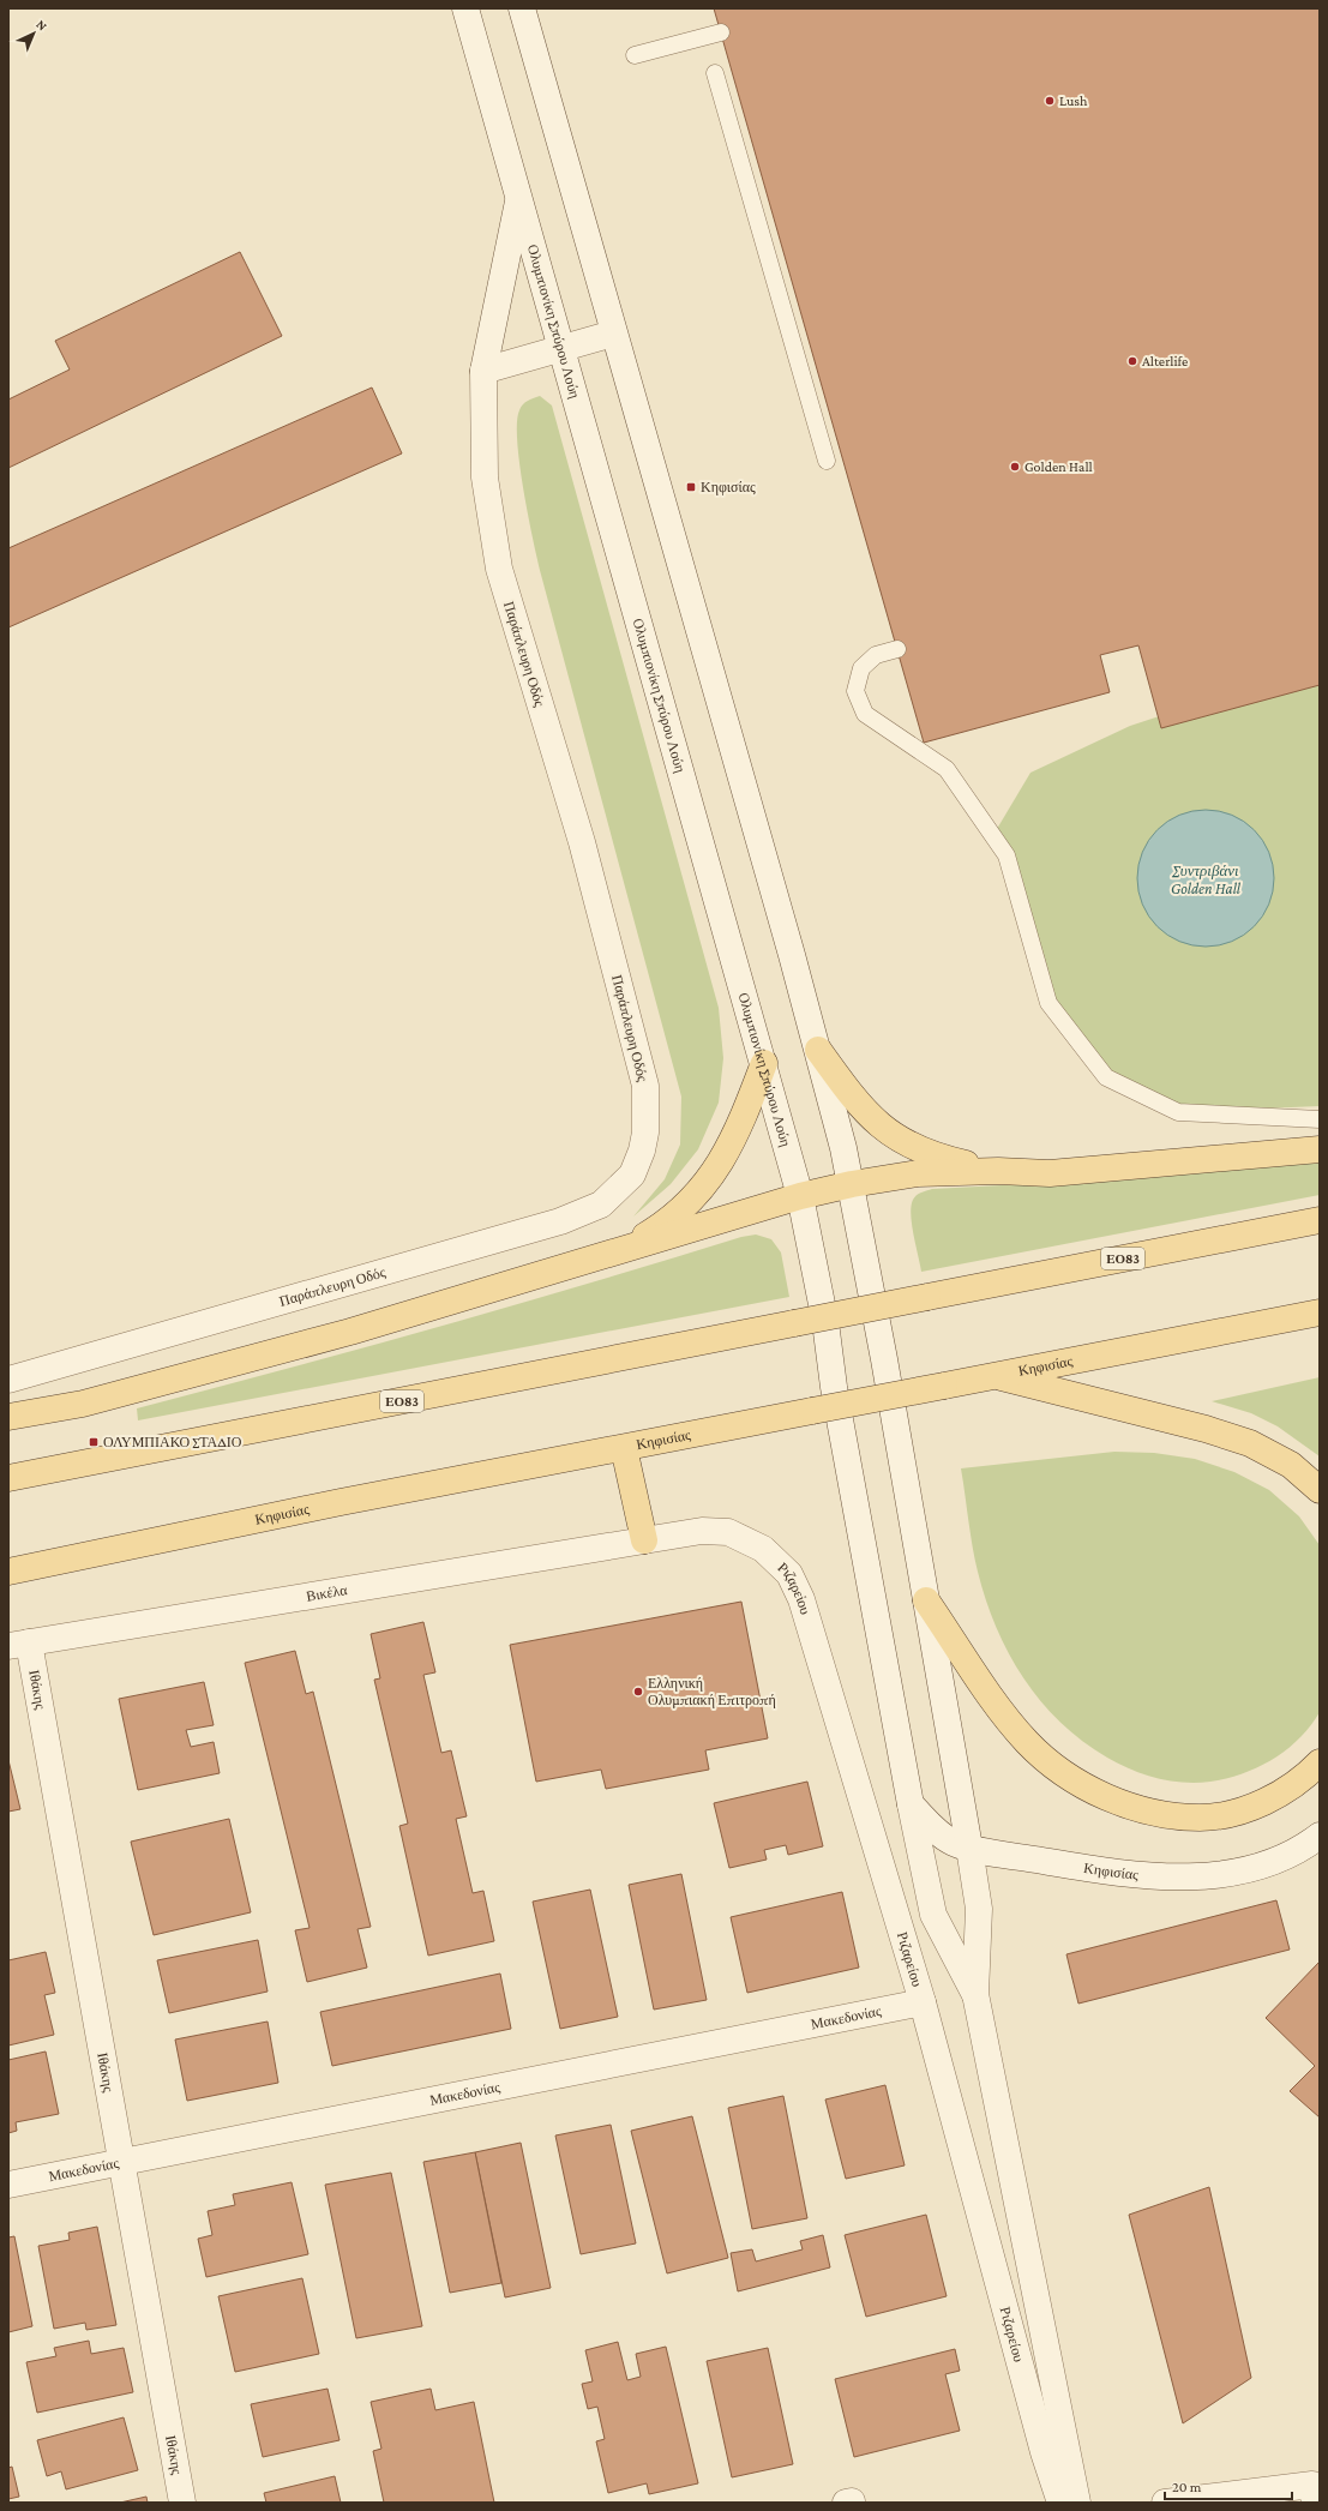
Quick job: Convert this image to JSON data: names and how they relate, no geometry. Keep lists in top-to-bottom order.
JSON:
{
  "streets": {
    "main road": ["ΕΟ83", "Κηφισίας"],
    "street": [
      "Ολυμπιονίκη Σπύρου Λούη",
      "Παράπλευρη Οδός",
      "Ριζαρείου",
      "Βικέλα",
      "Ιθάκης",
      "Μακεδονίας"
    ]
  },
  "crossings": [
    ["Ολυμπιονίκη Σπύρου Λούη", "Παράπλευρη Οδός"],
    ["Ολυμπιονίκη Σπύρου Λούη", "Ριζαρείου"],
    ["Κηφισίας", "Ριζαρείου"],
    ["Ριζαρείου", "Βικέλα"],
    ["Ριζαρείου", "Μακεδονίας"],
    ["Βικέλα", "Ιθάκης"],
    ["Ιθάκης", "Μακεδονίας"]
  ],
  "water": ["Συντριβάνι Golden Hall"],
  "places": {
    "other": [
      "Lush",
      "Alterlife",
      "Golden Hall",
      "Ελληνική Ολυμπιακή Επιτροπή"
    ],
    "transit": ["Κηφισίας", "ΟΛΥΜΠΙΑΚΟ ΣΤΑΔΙΟ"]
  },
  "scale_bar": "20 m",
  "north": "top right"
}
